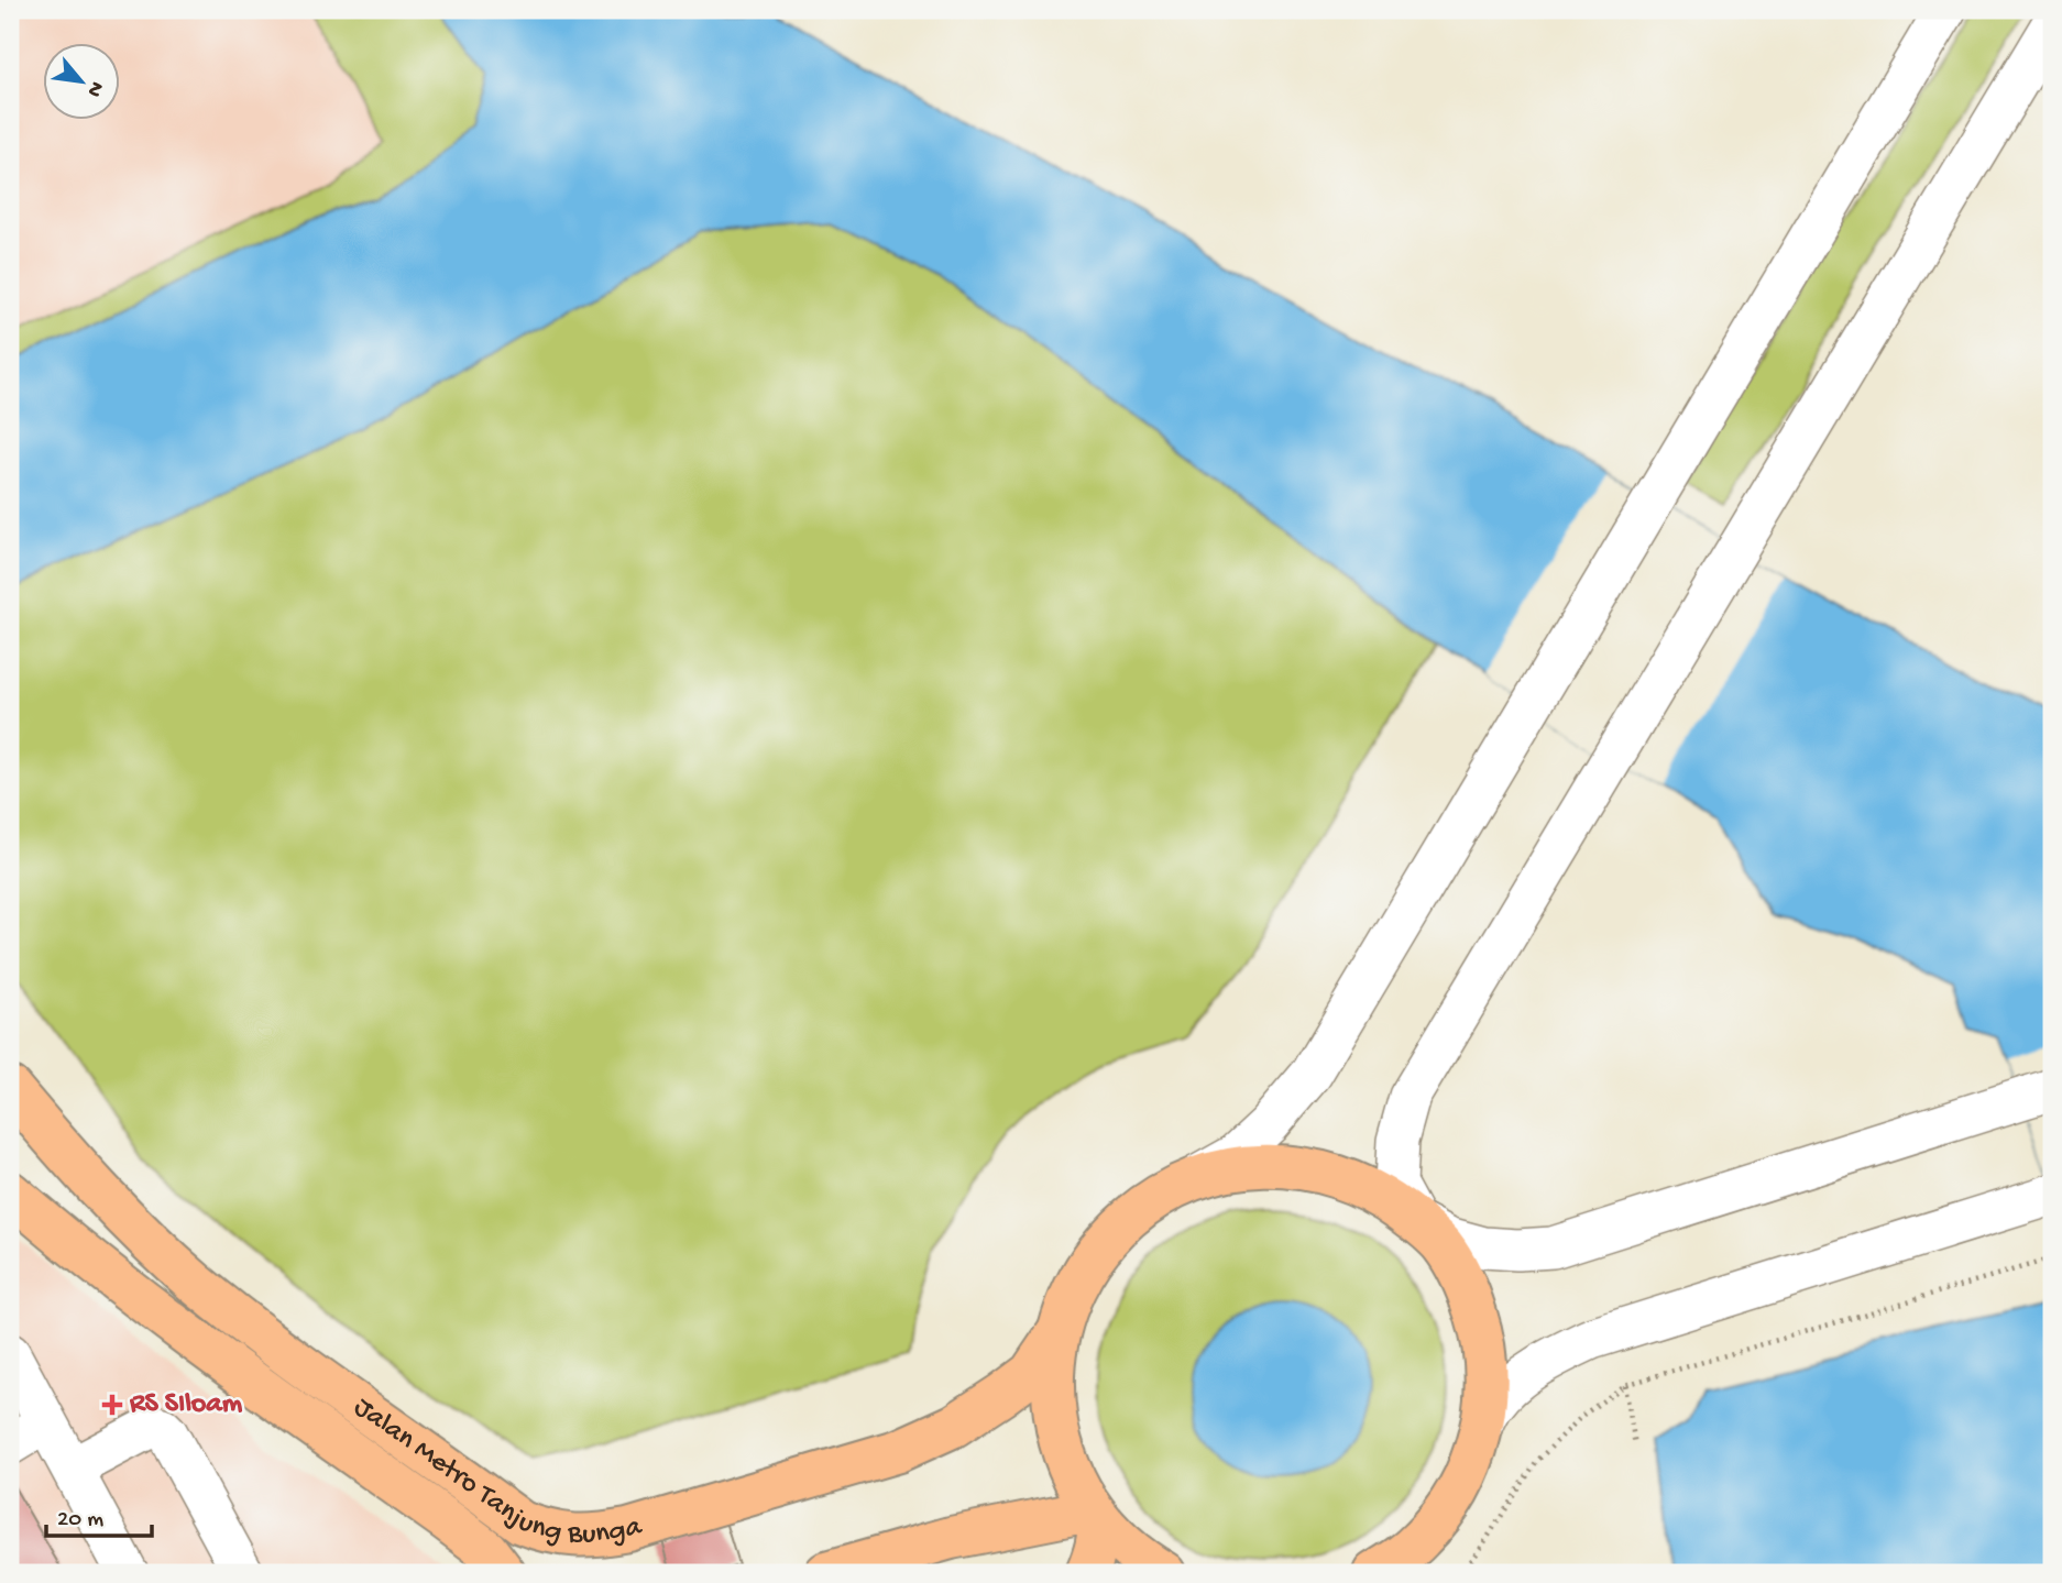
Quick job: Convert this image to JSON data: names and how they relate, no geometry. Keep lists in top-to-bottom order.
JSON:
{
  "streets": {
    "main road": ["Jalan Metro Tanjung Bunga"]
  },
  "places": {
    "health": ["RS SIloam"]
  },
  "scale_bar": "20 m",
  "north": "bottom right"
}
